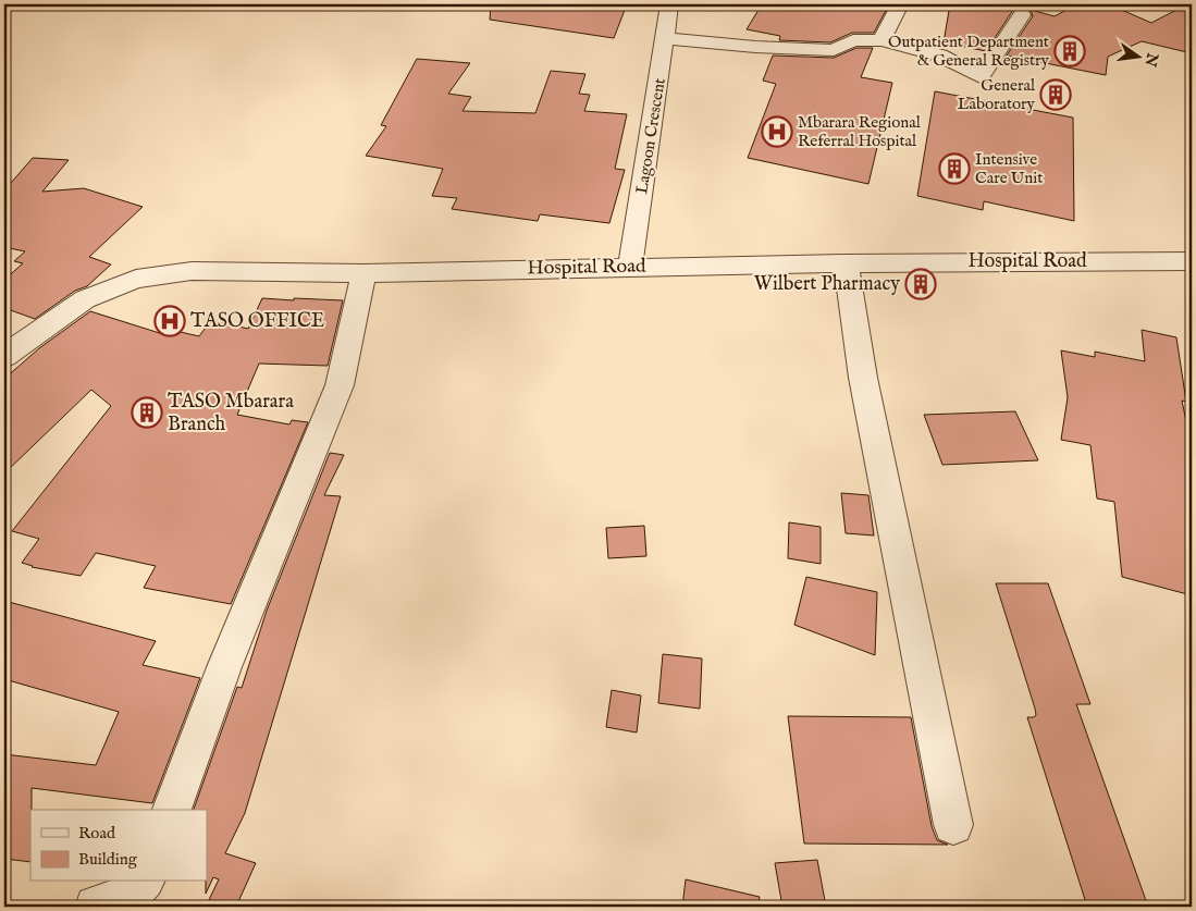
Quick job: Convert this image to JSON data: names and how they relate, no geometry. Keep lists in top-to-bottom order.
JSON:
{
  "streets": {
    "street": ["Lagoon Crescent", "Hospital Road"]
  },
  "crossings": [
    ["Lagoon Crescent", "Hospital Road"]
  ],
  "places": {
    "building": [
      "Outpatient Department & General Registry",
      "General Laboratory",
      "Intensive Care Unit",
      "Wilbert Pharmacy",
      "TASO Mbarara Branch"
    ],
    "hospital": ["Mbarara Regional Referral Hospital", "TASO OFFICE"]
  },
  "legend": ["Road", "Building"],
  "north": "right"
}
